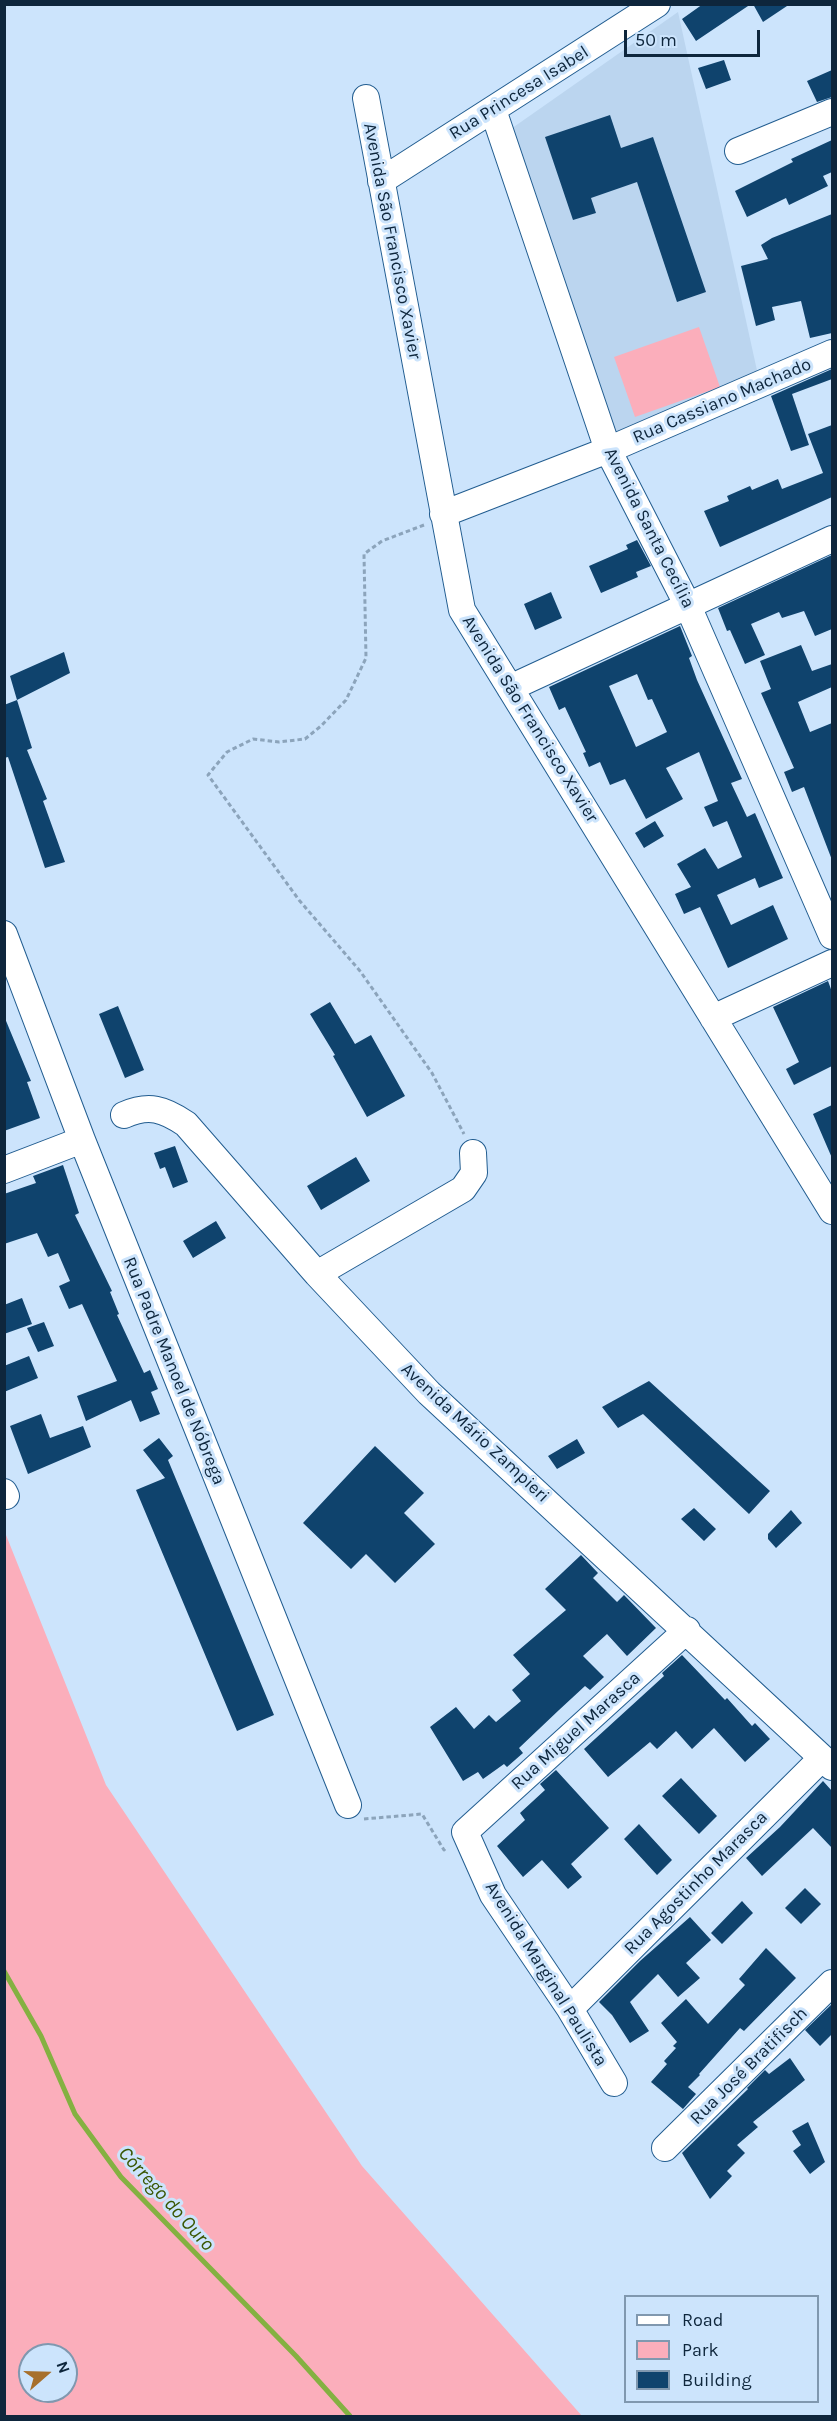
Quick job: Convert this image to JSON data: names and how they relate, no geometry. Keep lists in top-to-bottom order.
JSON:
{
  "streets": {
    "street": [
      "Rua Princesa Isabel",
      "Avenida São Francisco Xavier",
      "Rua Cassiano Machado",
      "Avenida Santa Cecília",
      "Rua Padre Manoel de Nóbrega",
      "Avenida Mário Zampieri",
      "Rua Miguel Marasca",
      "Rua Agostinho Marasca",
      "Avenida Marginal Paulista",
      "Rua José Bratifisch"
    ]
  },
  "crossings": [
    ["Rua Princesa Isabel", "Avenida São Francisco Xavier"],
    ["Rua Princesa Isabel", "Avenida Santa Cecília"],
    ["Avenida São Francisco Xavier", "Rua Cassiano Machado"],
    ["Rua Cassiano Machado", "Avenida Santa Cecília"],
    ["Avenida Mário Zampieri", "Rua Miguel Marasca"],
    ["Avenida Mário Zampieri", "Rua Agostinho Marasca"],
    ["Rua Miguel Marasca", "Avenida Marginal Paulista"],
    ["Rua Agostinho Marasca", "Avenida Marginal Paulista"]
  ],
  "water": ["Córrego do Ouro"],
  "legend": ["Road", "Park", "Building"],
  "scale_bar": "50 m",
  "north": "right"
}
